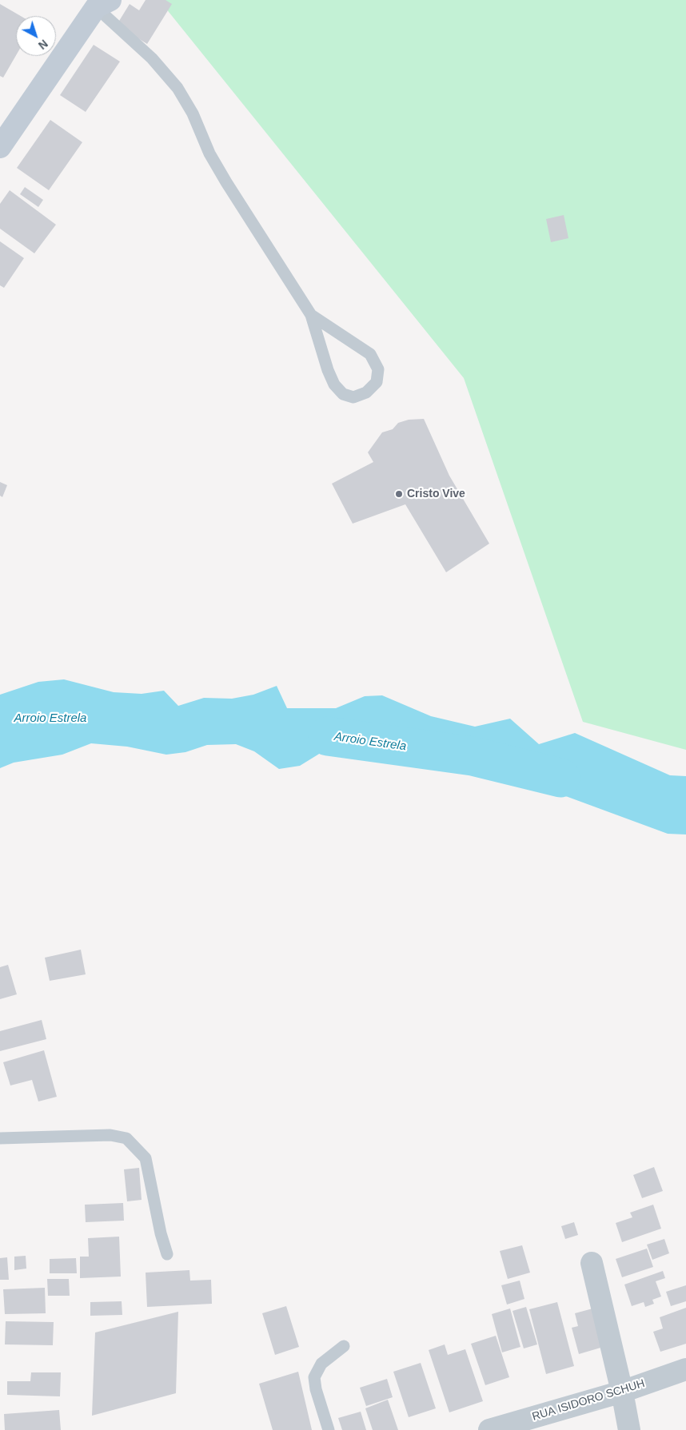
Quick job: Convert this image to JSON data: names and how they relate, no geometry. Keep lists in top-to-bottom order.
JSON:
{
  "streets": {
    "street": ["RUA ISIDORO SCHUH"]
  },
  "water": ["Arroio Estrela"],
  "places": ["Cristo Vive"],
  "north": "bottom right"
}
